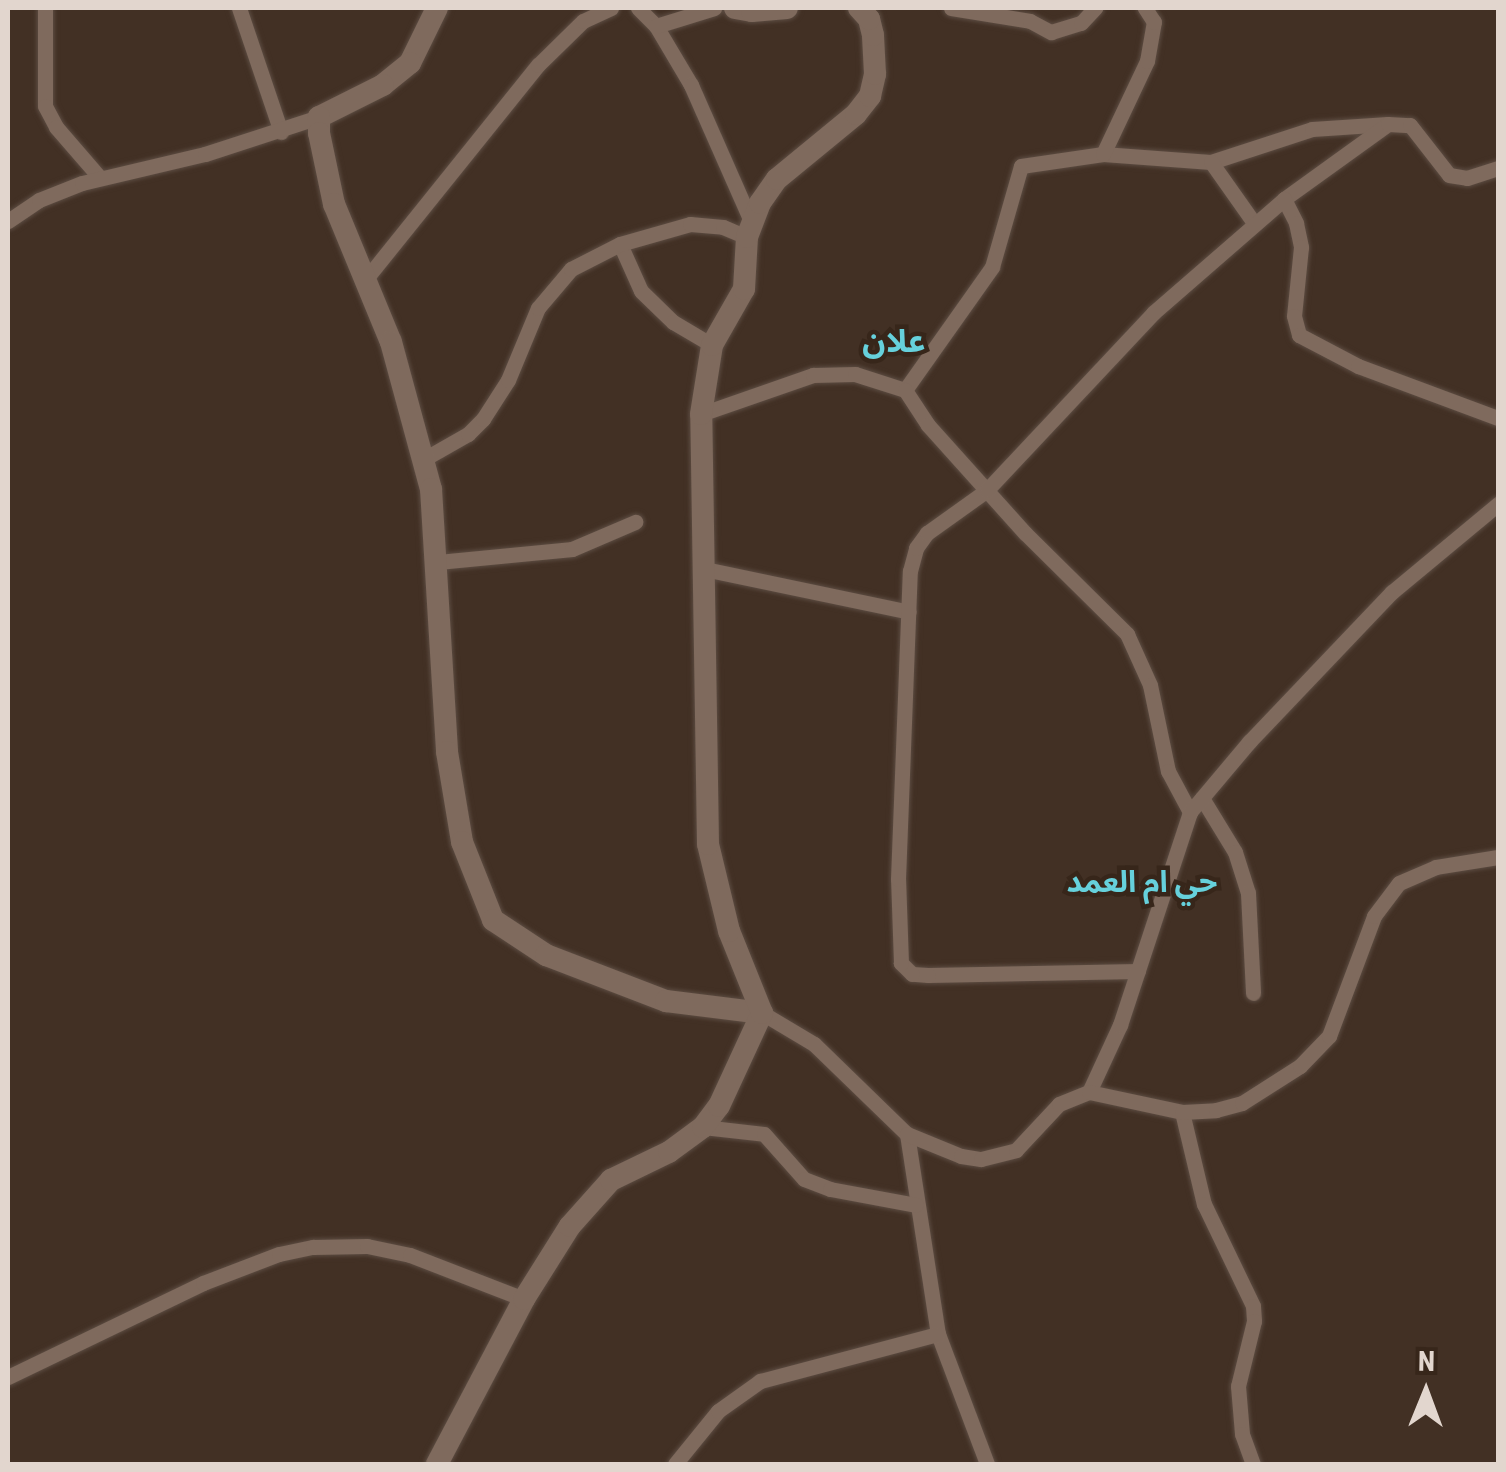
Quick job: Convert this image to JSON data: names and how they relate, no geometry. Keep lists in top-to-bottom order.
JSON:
{
  "districts": ["علان", "حي ام العمد"],
  "north": "top"
}
